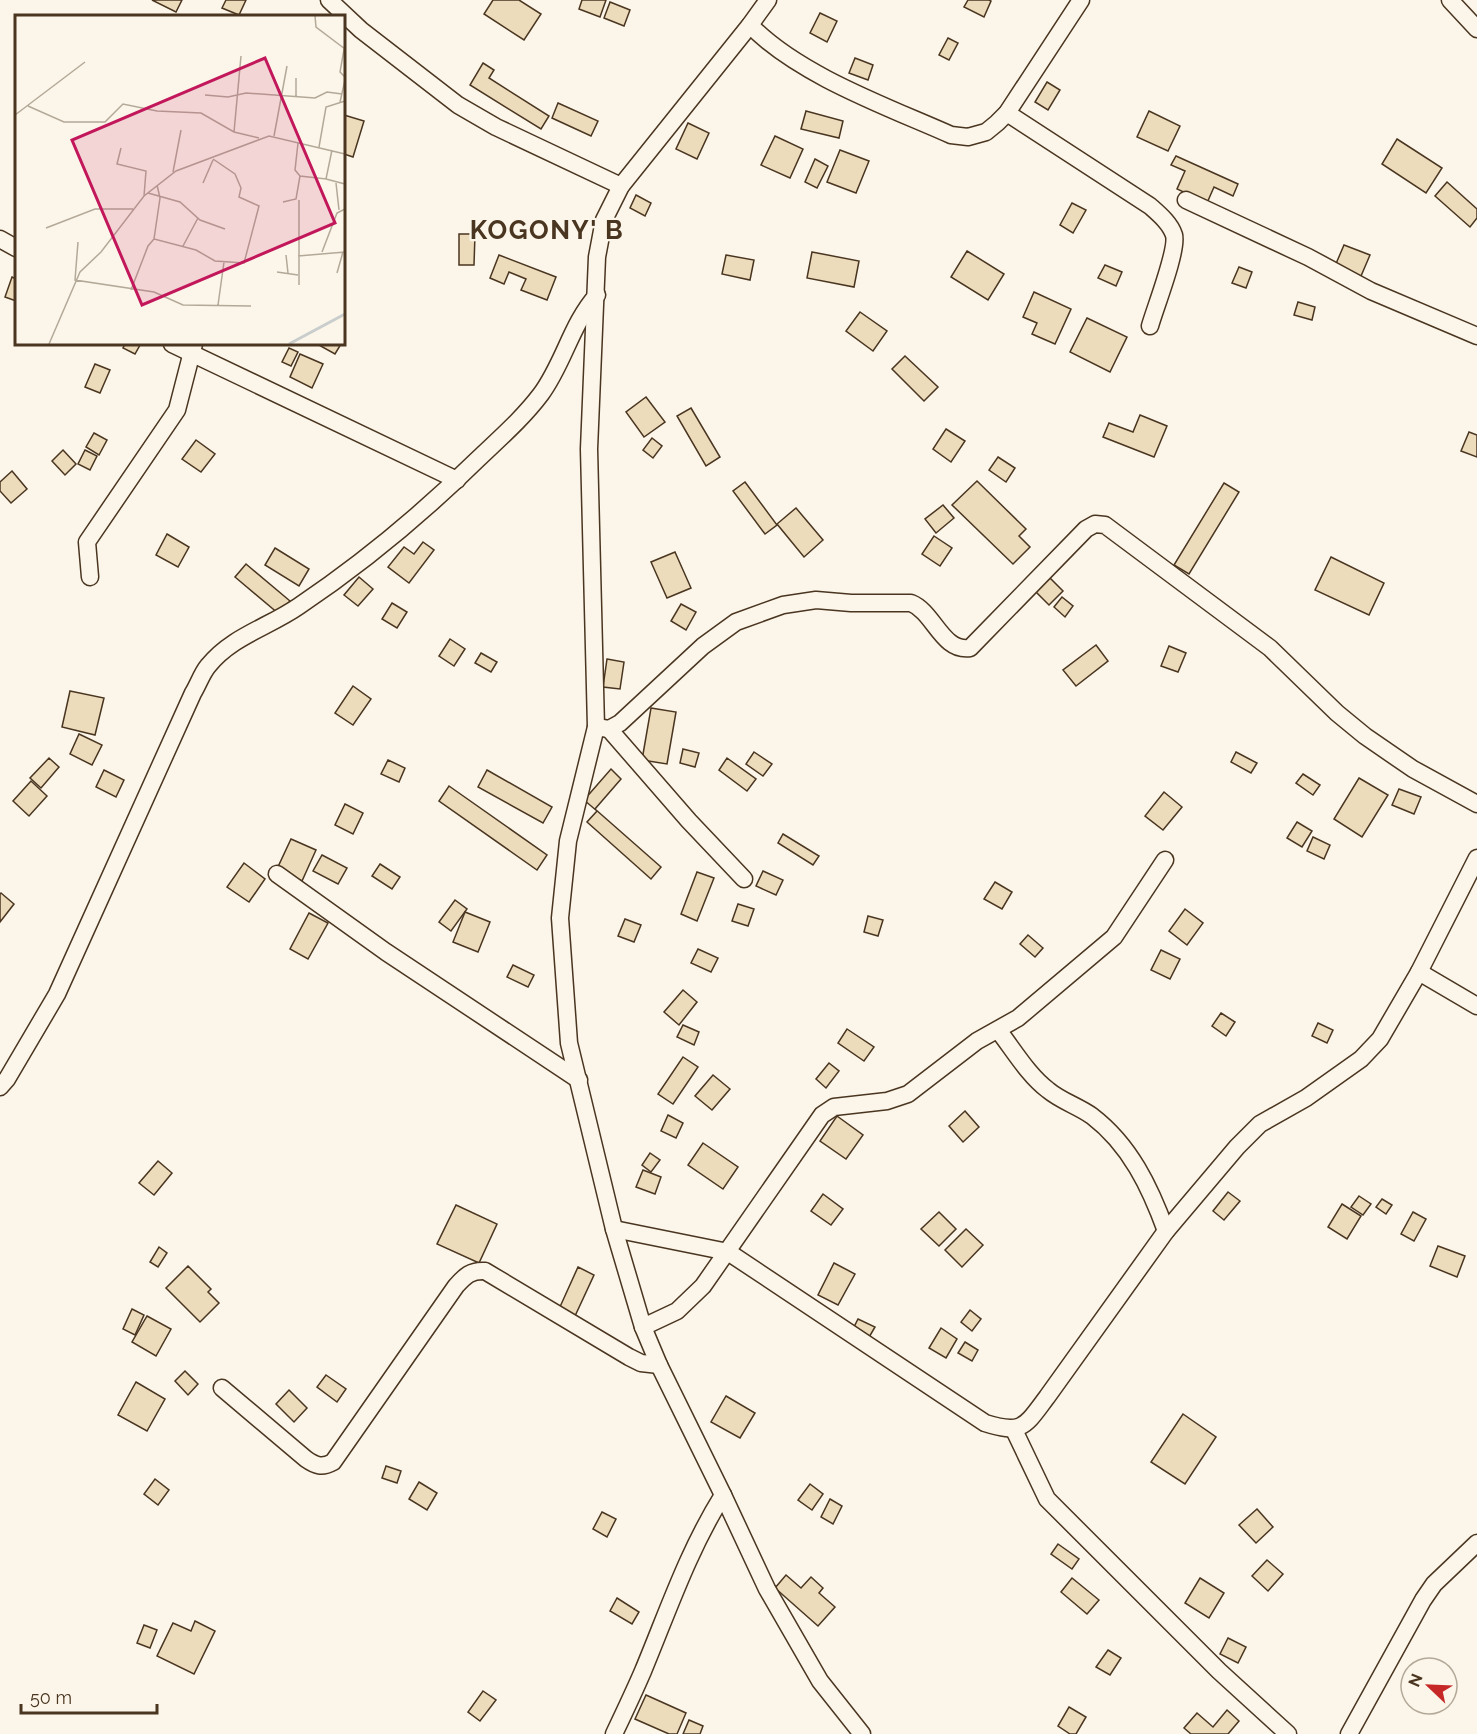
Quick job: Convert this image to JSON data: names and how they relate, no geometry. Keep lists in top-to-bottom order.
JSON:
{
  "districts": ["KOGONY' B"],
  "scale_bar": "50 m",
  "north": "top left"
}
